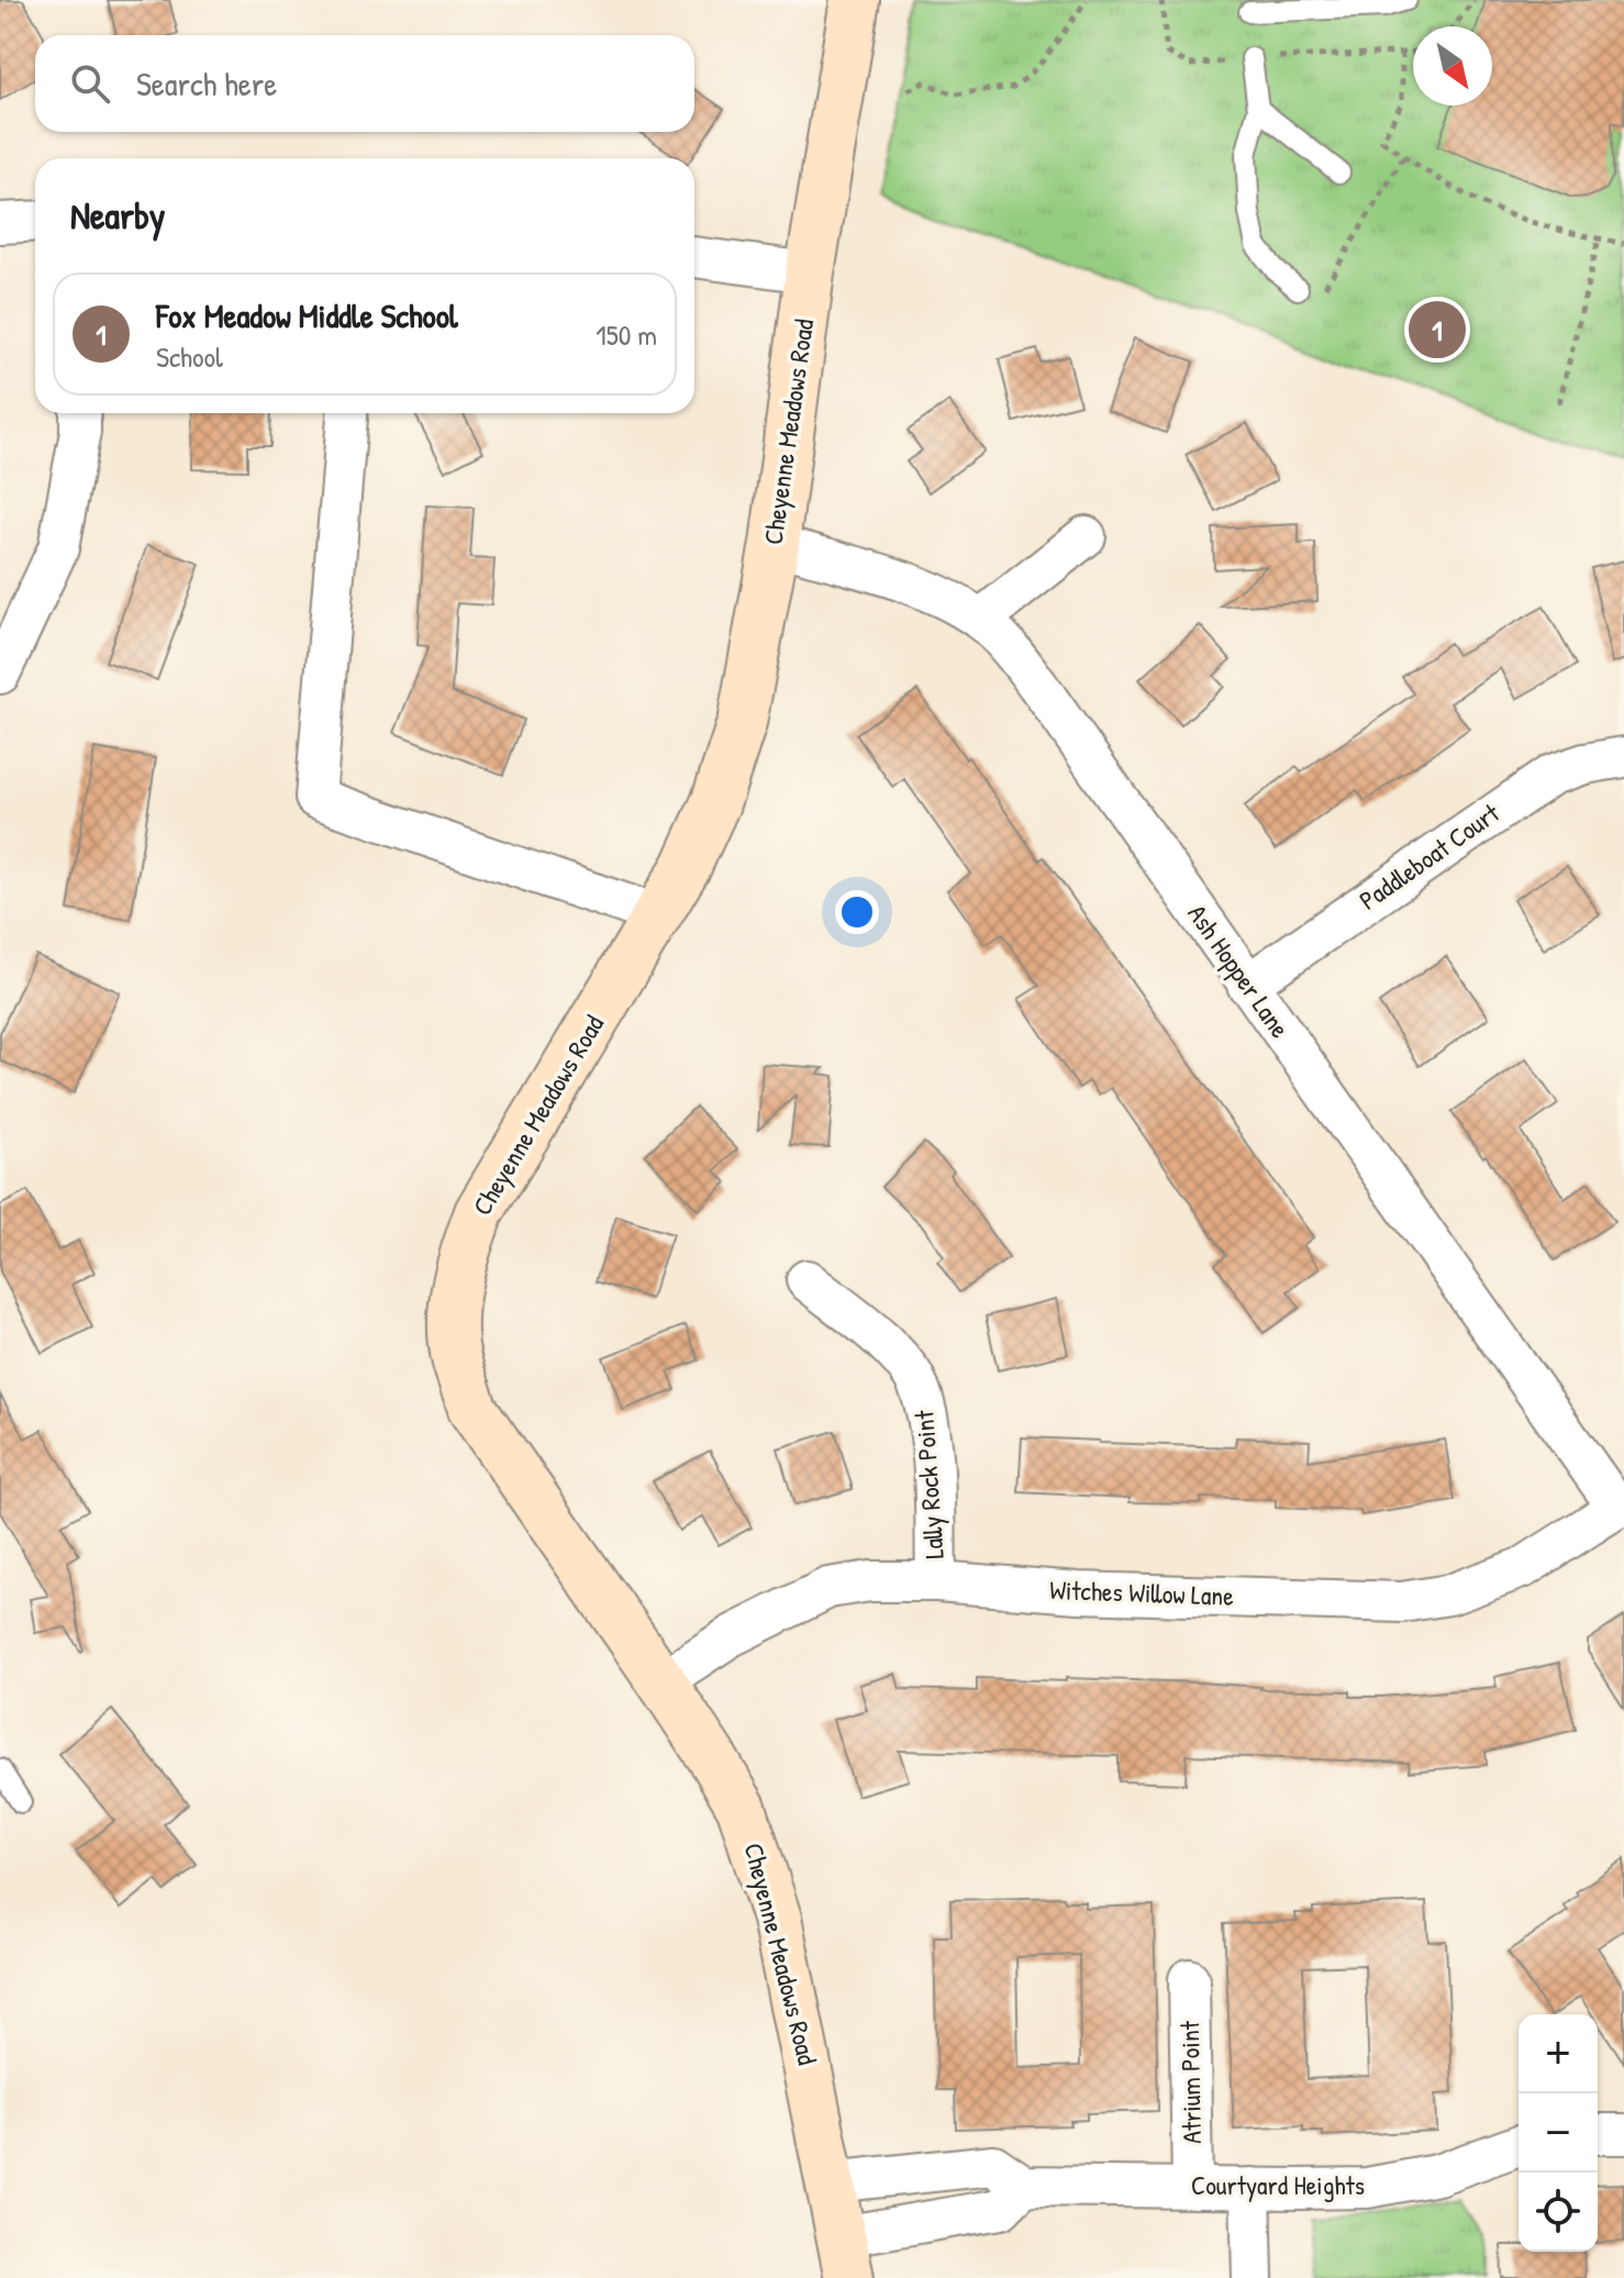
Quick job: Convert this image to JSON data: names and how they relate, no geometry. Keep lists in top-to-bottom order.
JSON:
{
  "streets": {
    "main road": ["Cheyenne Meadows Road"],
    "street": [
      "Paddleboat Court",
      "Ash Hopper Lane",
      "Lally Rock Point",
      "Witches Willow Lane",
      "Atrium Point",
      "Courtyard Heights"
    ]
  },
  "crossings": [
    ["Cheyenne Meadows Road", "Ash Hopper Lane"],
    ["Cheyenne Meadows Road", "Witches Willow Lane"],
    ["Cheyenne Meadows Road", "Courtyard Heights"],
    ["Paddleboat Court", "Ash Hopper Lane"],
    ["Ash Hopper Lane", "Witches Willow Lane"],
    ["Lally Rock Point", "Witches Willow Lane"],
    ["Atrium Point", "Courtyard Heights"]
  ],
  "north": "bottom right",
  "page": {
    "search": "Search here",
    "heading": "Nearby",
    "list": [
      {
        "mark": "1",
        "name": "Fox Meadow Middle School",
        "note": "School",
        "value": "150 m"
      }
    ],
    "pins": "1",
    "map_buttons": ["+", "−"]
  }
}
